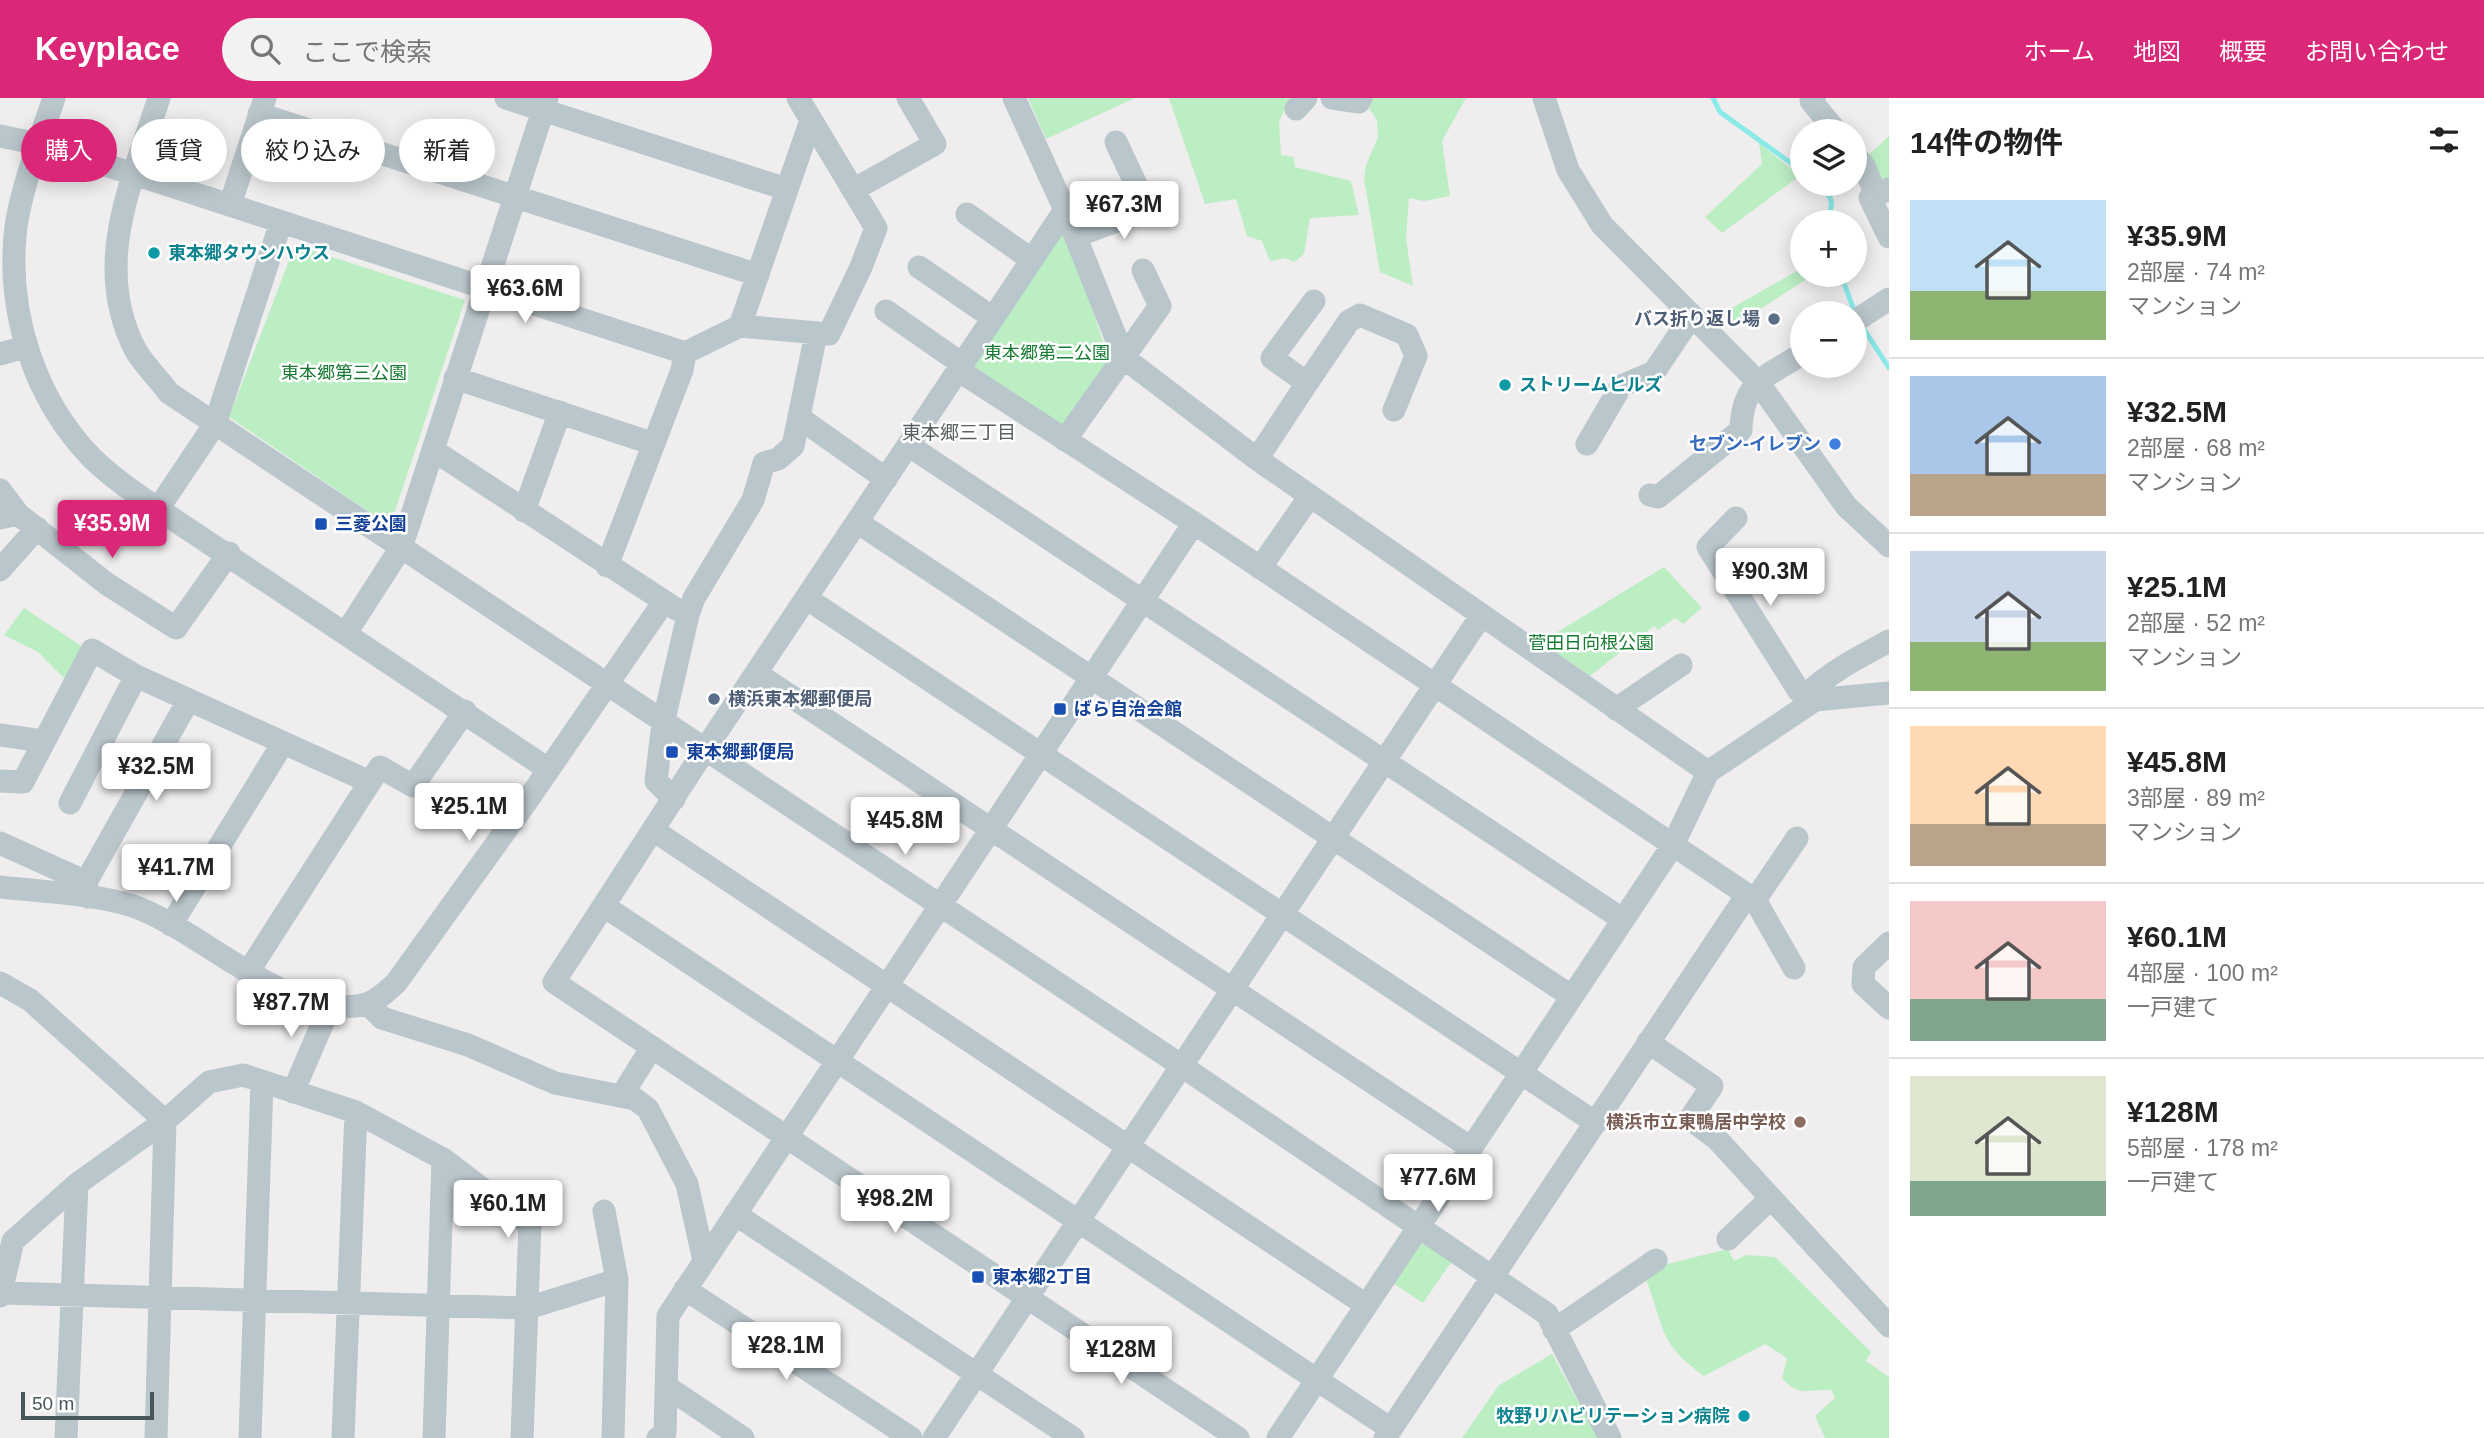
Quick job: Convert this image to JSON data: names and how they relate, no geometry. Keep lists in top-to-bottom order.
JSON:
{
  "districts": ["東本郷三丁目"],
  "parks": ["東本郷第二公園", "東本郷第三公園", "菅田日向根公園"],
  "places": {
    "other": [
      "東本郷タウンハウス",
      "バス折り返し場",
      "ストリームヒルズ",
      "セブン-イレブン",
      "横浜東本郷郵便局",
      "横浜市立東鴨居中学校",
      "牧野リハビリテーション病院"
    ],
    "transit": [
      "三菱公園",
      "ばら自治会館",
      "東本郷郵便局",
      "東本郷2丁目"
    ]
  },
  "scale_bar": "50 m",
  "page": {
    "header": "Keyplace",
    "search": "ここで検索",
    "nav": [
      "ホーム",
      "地図",
      "概要",
      "お問い合わせ"
    ],
    "heading": "14件の物件",
    "map_buttons": ["+", "−"],
    "chip": [
      "購入",
      "賃貸",
      "絞り込み",
      "新着"
    ],
    "price": [
      "¥67.3M",
      "¥63.6M",
      "¥35.9M",
      "¥90.3M",
      "¥32.5M",
      "¥25.1M",
      "¥45.8M",
      "¥41.7M",
      "¥87.7M",
      "¥77.6M",
      "¥98.2M",
      "¥60.1M",
      "¥28.1M",
      "¥128M"
    ],
    "list": [
      {
        "name": "¥35.9M",
        "note": "2部屋 · 74 m² · マンション"
      },
      {
        "name": "¥32.5M",
        "note": "2部屋 · 68 m² · マンション"
      },
      {
        "name": "¥25.1M",
        "note": "2部屋 · 52 m² · マンション"
      },
      {
        "name": "¥45.8M",
        "note": "3部屋 · 89 m² · マンション"
      },
      {
        "name": "¥60.1M",
        "note": "4部屋 · 100 m² · 一戸建て"
      },
      {
        "name": "¥128M",
        "note": "5部屋 · 178 m² · 一戸建て"
      }
    ],
    "scale": "50 m"
  }
}
